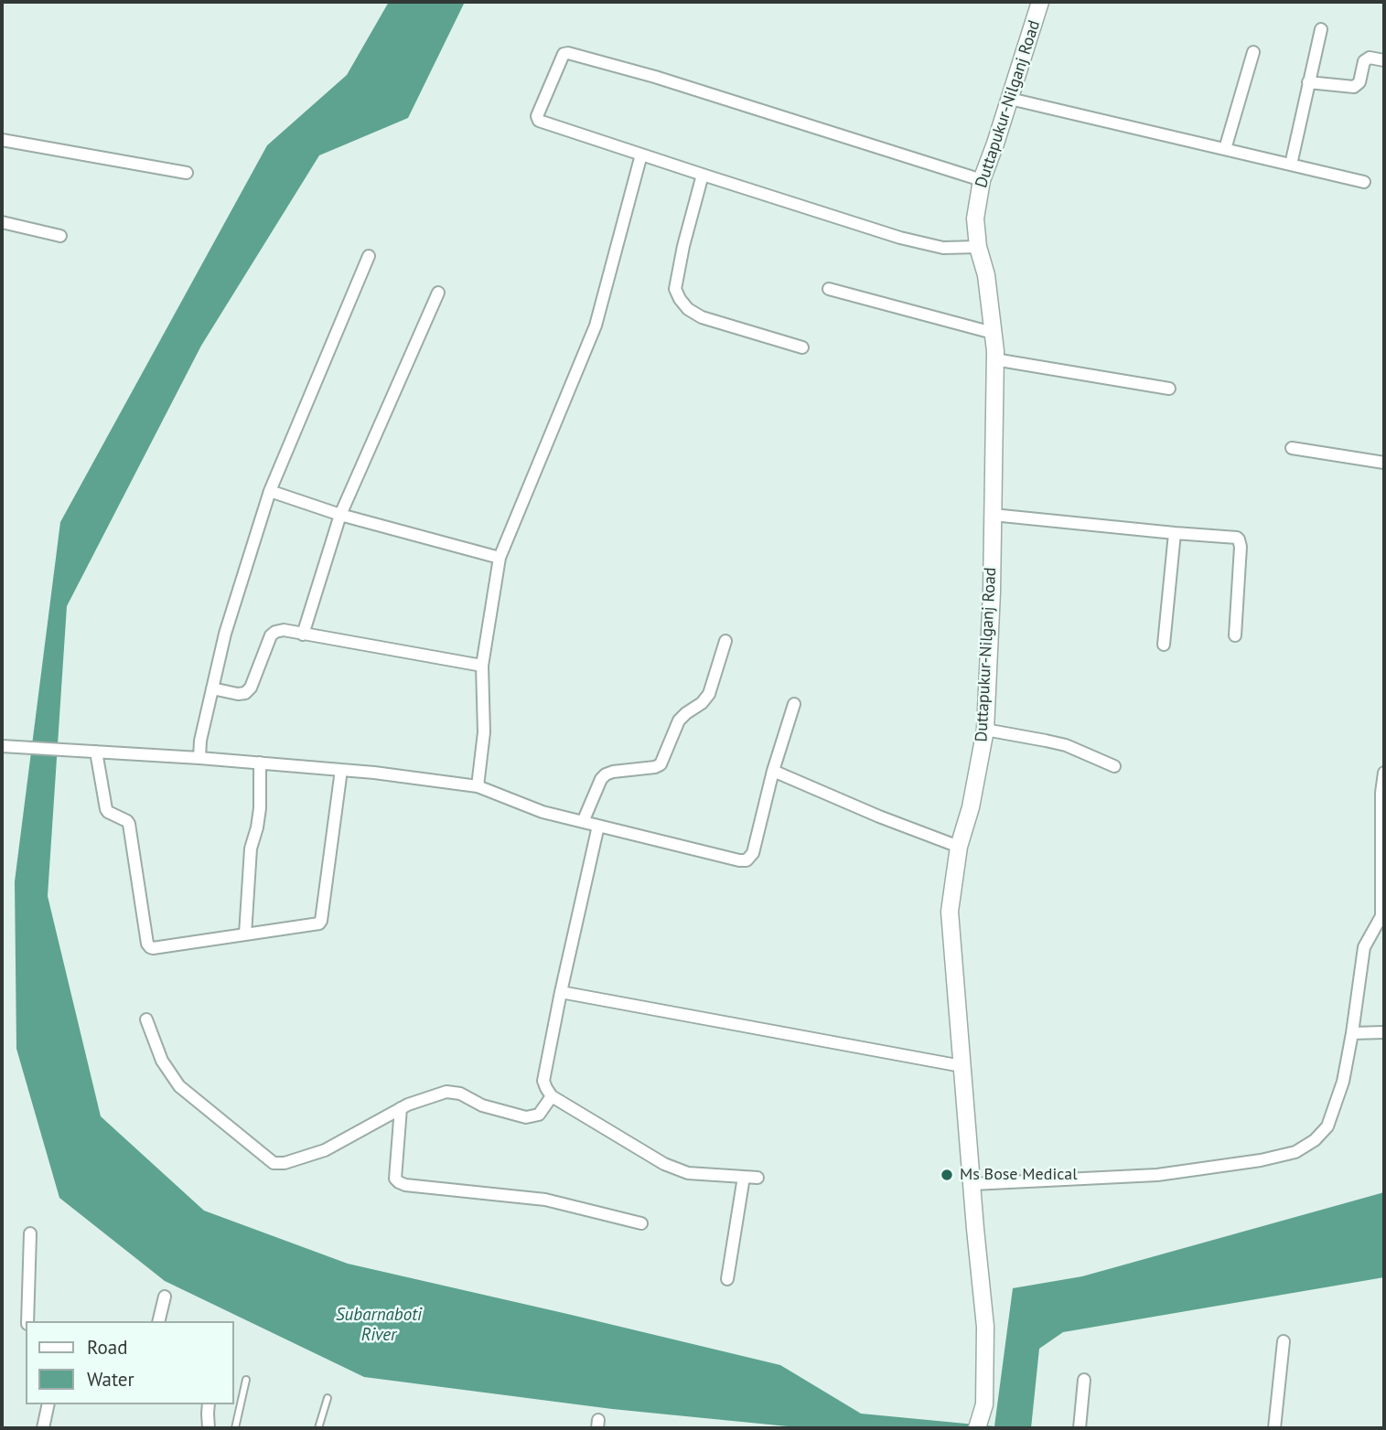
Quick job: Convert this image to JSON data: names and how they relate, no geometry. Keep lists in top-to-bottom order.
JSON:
{
  "streets": {
    "main road": ["Duttapukur-Nilganj Road"]
  },
  "water": ["Subarnaboti River"],
  "places": ["Ms Bose Medical"],
  "legend": ["Road", "Water"]
}
